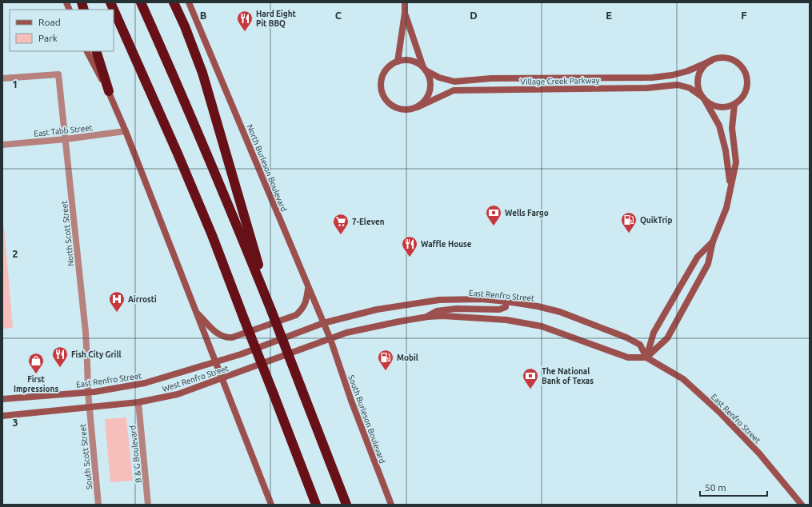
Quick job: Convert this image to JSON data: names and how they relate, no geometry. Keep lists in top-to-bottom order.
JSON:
{
  "streets": {
    "main road": [
      "Village Creek Parkway",
      "North Burleson Boulevard",
      "East Renfro Street",
      "West Renfro Street",
      "South Burleson Boulevard"
    ],
    "street": [
      "East Tabb Street",
      "North Scott Street",
      "B & G Boulevard",
      "South Scott Street"
    ]
  },
  "crossings": [
    ["Village Creek Parkway", "East Renfro Street"],
    ["East Tabb Street", "North Scott Street"],
    ["North Burleson Boulevard", "East Renfro Street"],
    ["North Burleson Boulevard", "West Renfro Street"],
    ["North Burleson Boulevard", "South Burleson Boulevard"],
    ["North Scott Street", "East Renfro Street"],
    ["North Scott Street", "West Renfro Street"],
    ["North Scott Street", "South Scott Street"],
    ["East Renfro Street", "West Renfro Street"],
    ["West Renfro Street", "South Burleson Boulevard"],
    ["West Renfro Street", "B & G Boulevard"],
    ["West Renfro Street", "South Scott Street"]
  ],
  "places": {
    "restaurant": ["Hard Eight Pit BBQ", "Waffle House", "Fish City Grill"],
    "bank": ["Wells Fargo", "The National Bank of Texas"],
    "fuel station": ["QuikTrip", "Mobil"],
    "supermarket": ["7-Eleven"],
    "hospital": ["Airrosti"],
    "shop": ["First Impressions"]
  },
  "legend": ["Road", "Park"],
  "scale_bar": "50 m",
  "grid": {
    "columns": [
      "B",
      "C",
      "D",
      "E",
      "F"
    ],
    "rows": ["1", "2", "3"]
  }
}
